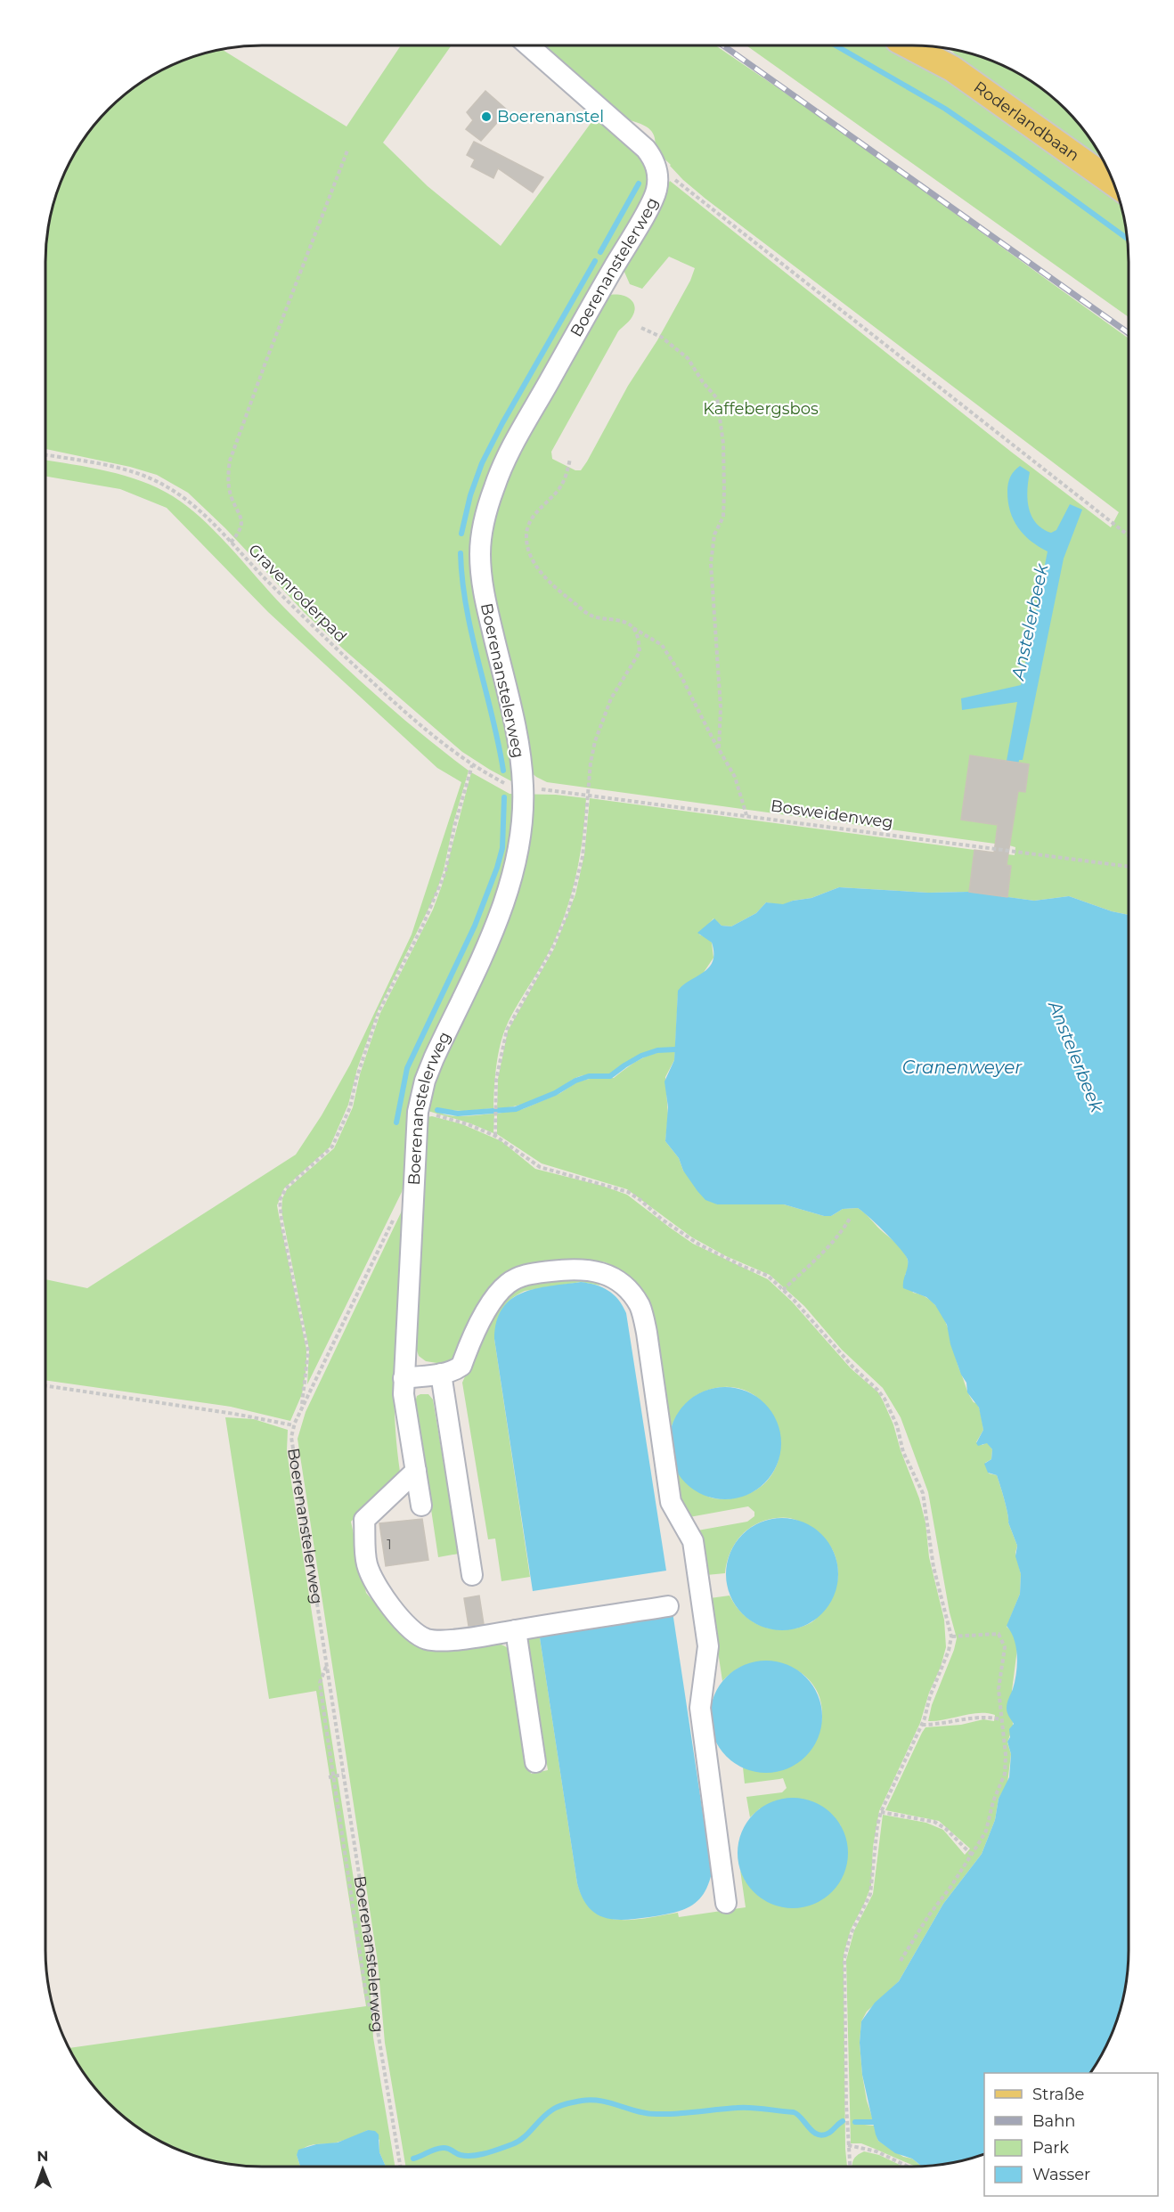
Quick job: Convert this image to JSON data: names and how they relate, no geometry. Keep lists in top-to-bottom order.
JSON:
{
  "streets": {
    "main road": ["Roderlandbaan"],
    "street": ["Boerenanstelerweg"],
    "path": ["Gravenroderpad", "Bosweidenweg"]
  },
  "crossings": [
    ["Boerenanstelerweg", "Gravenroderpad"],
    ["Boerenanstelerweg", "Bosweidenweg"],
    ["Gravenroderpad", "Bosweidenweg"]
  ],
  "water": ["Anstelerbeek", "Cranenweyer"],
  "parks": ["Kaffebergsbos"],
  "places": ["Boerenanstel"],
  "house_numbers": ["1"],
  "legend": [
    "Straße",
    "Bahn",
    "Park",
    "Wasser"
  ],
  "north": "top"
}
